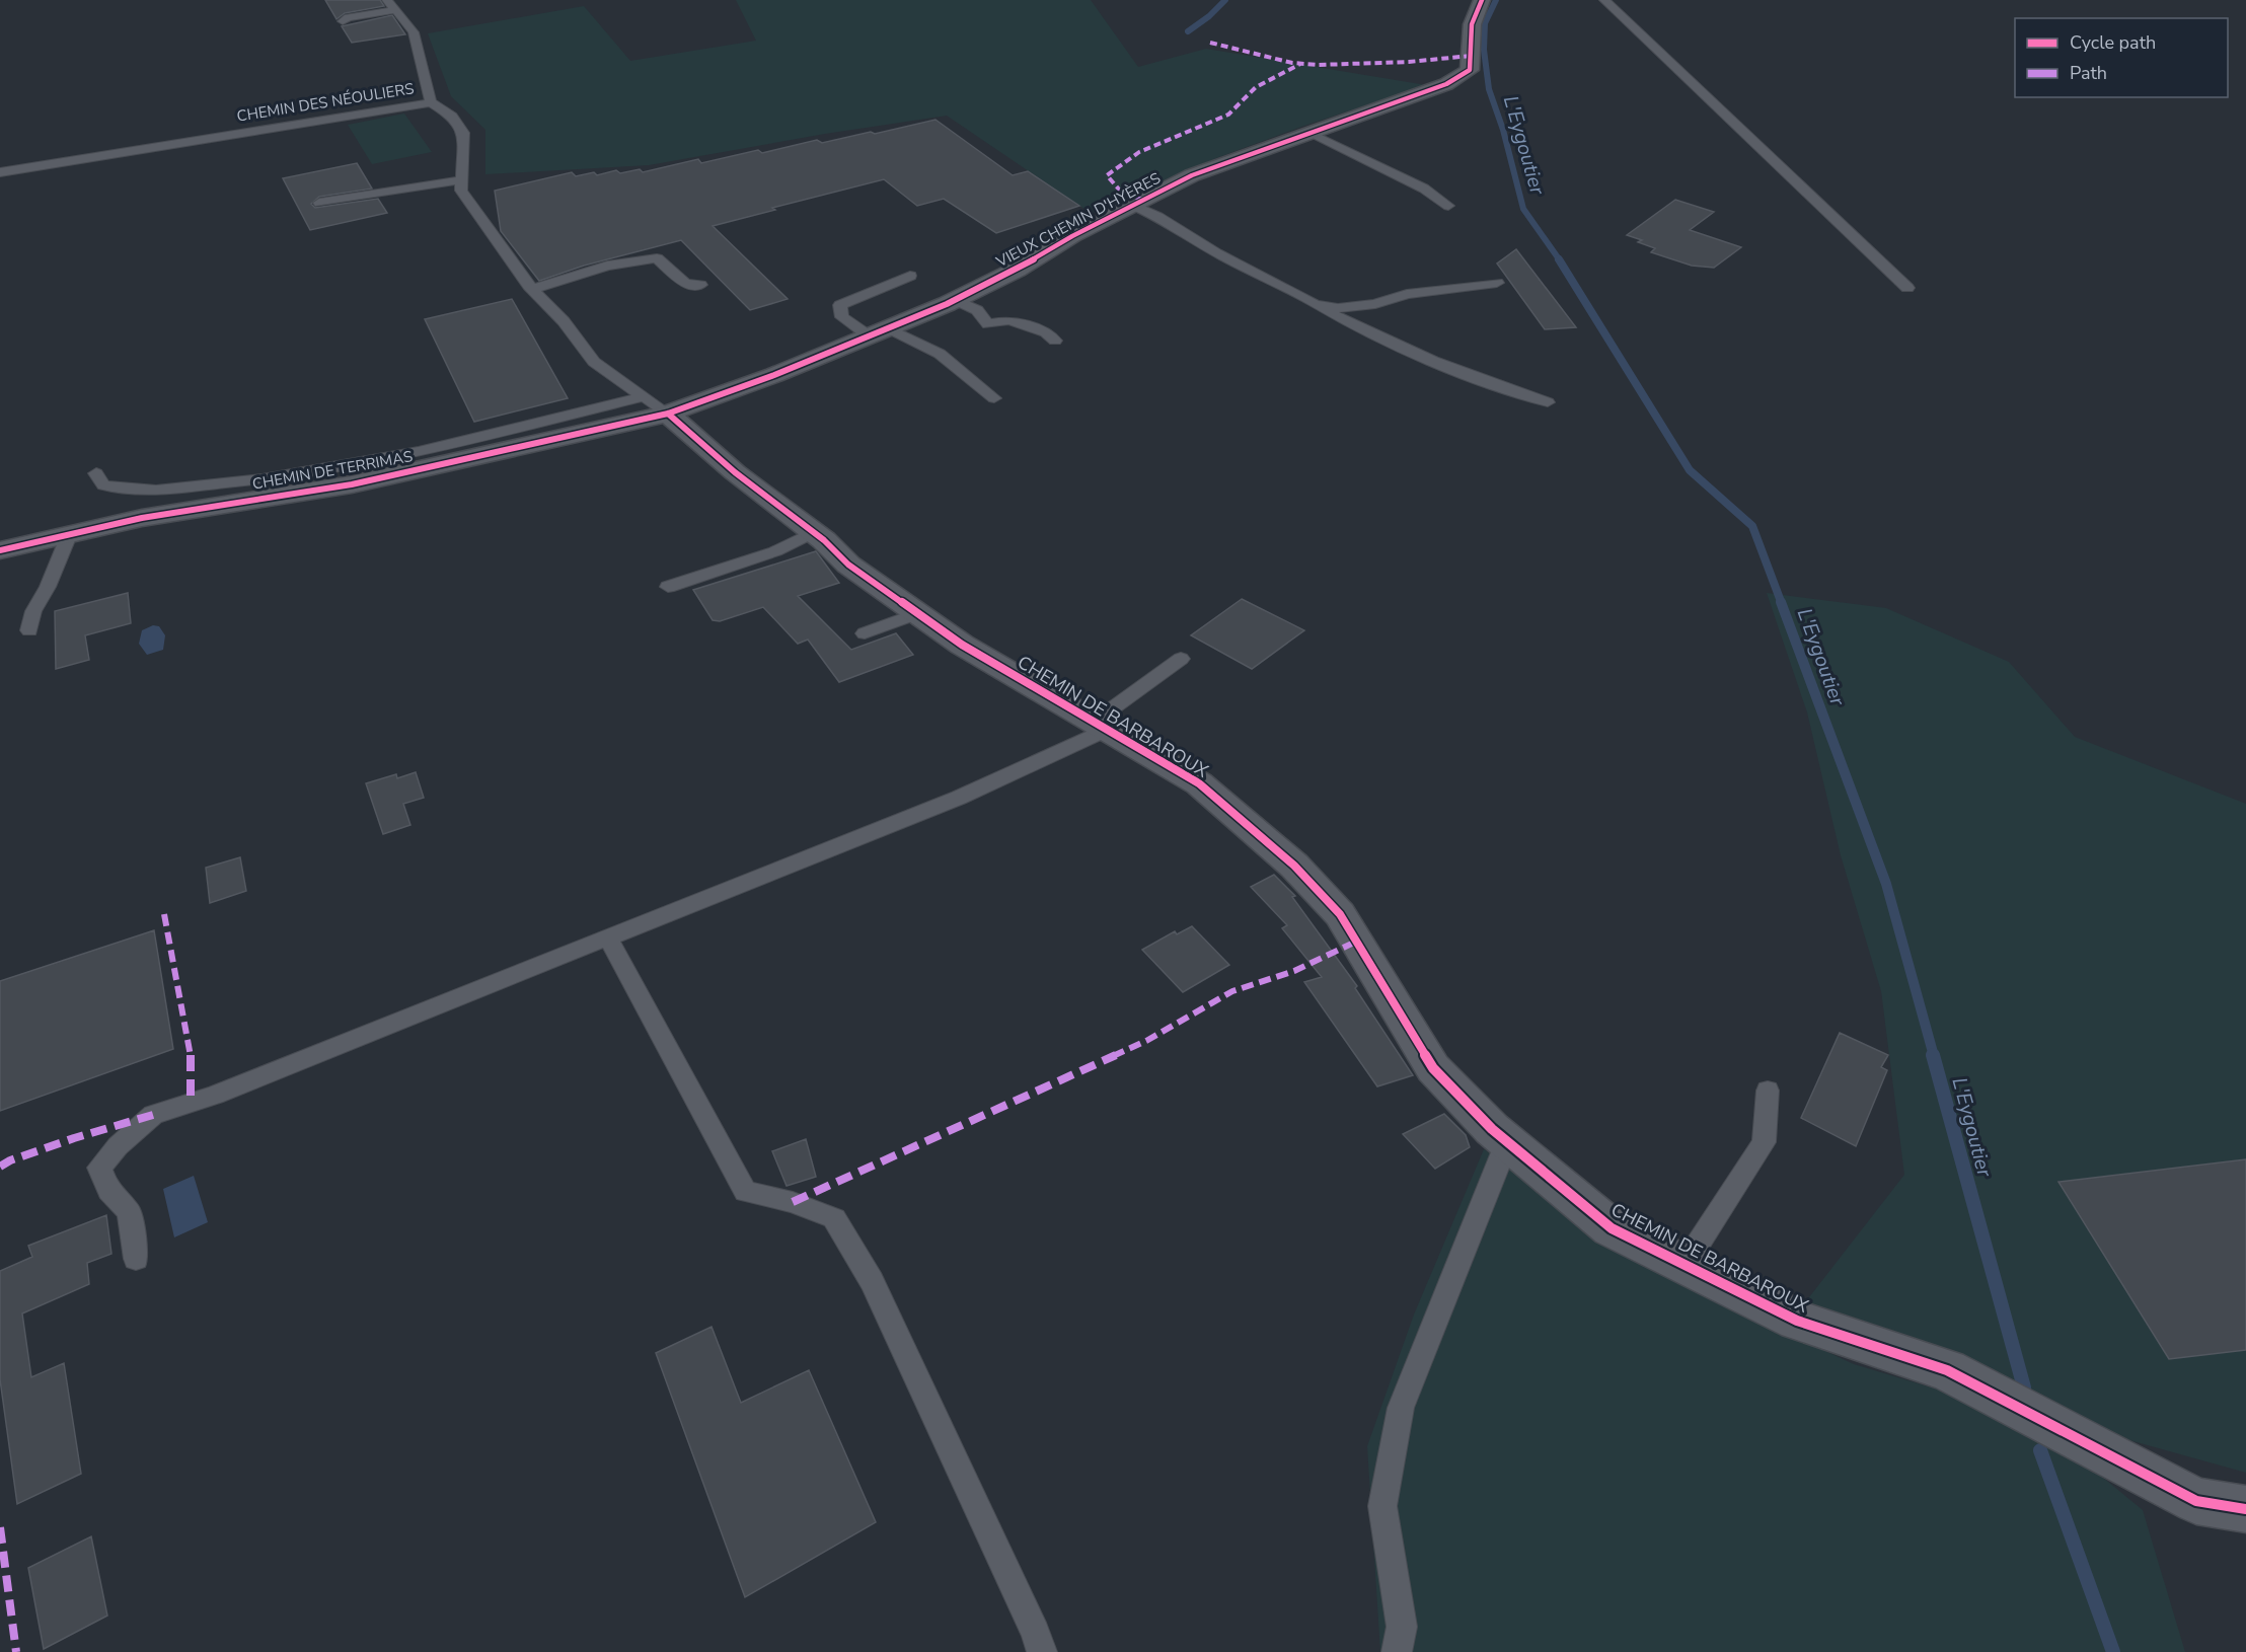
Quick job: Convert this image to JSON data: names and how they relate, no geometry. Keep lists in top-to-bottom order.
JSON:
{
  "streets": {
    "street": ["VIEUX CHEMIN D'HYÈRES", "CHEMIN DE TERRIMAS", "CHEMIN DE BARBAROUX"],
    "lane": ["CHEMIN DES NÉOULIERS"]
  },
  "crossings": [
    ["CHEMIN DES NÉOULIERS", "VIEUX CHEMIN D'HYÈRES"],
    ["CHEMIN DES NÉOULIERS", "CHEMIN DE TERRIMAS"],
    ["CHEMIN DES NÉOULIERS", "CHEMIN DE BARBAROUX"],
    ["VIEUX CHEMIN D'HYÈRES", "CHEMIN DE TERRIMAS"],
    ["VIEUX CHEMIN D'HYÈRES", "CHEMIN DE BARBAROUX"],
    ["CHEMIN DE TERRIMAS", "CHEMIN DE BARBAROUX"]
  ],
  "water": ["L'Eygoutier"],
  "legend": ["Cycle path", "Path"]
}
